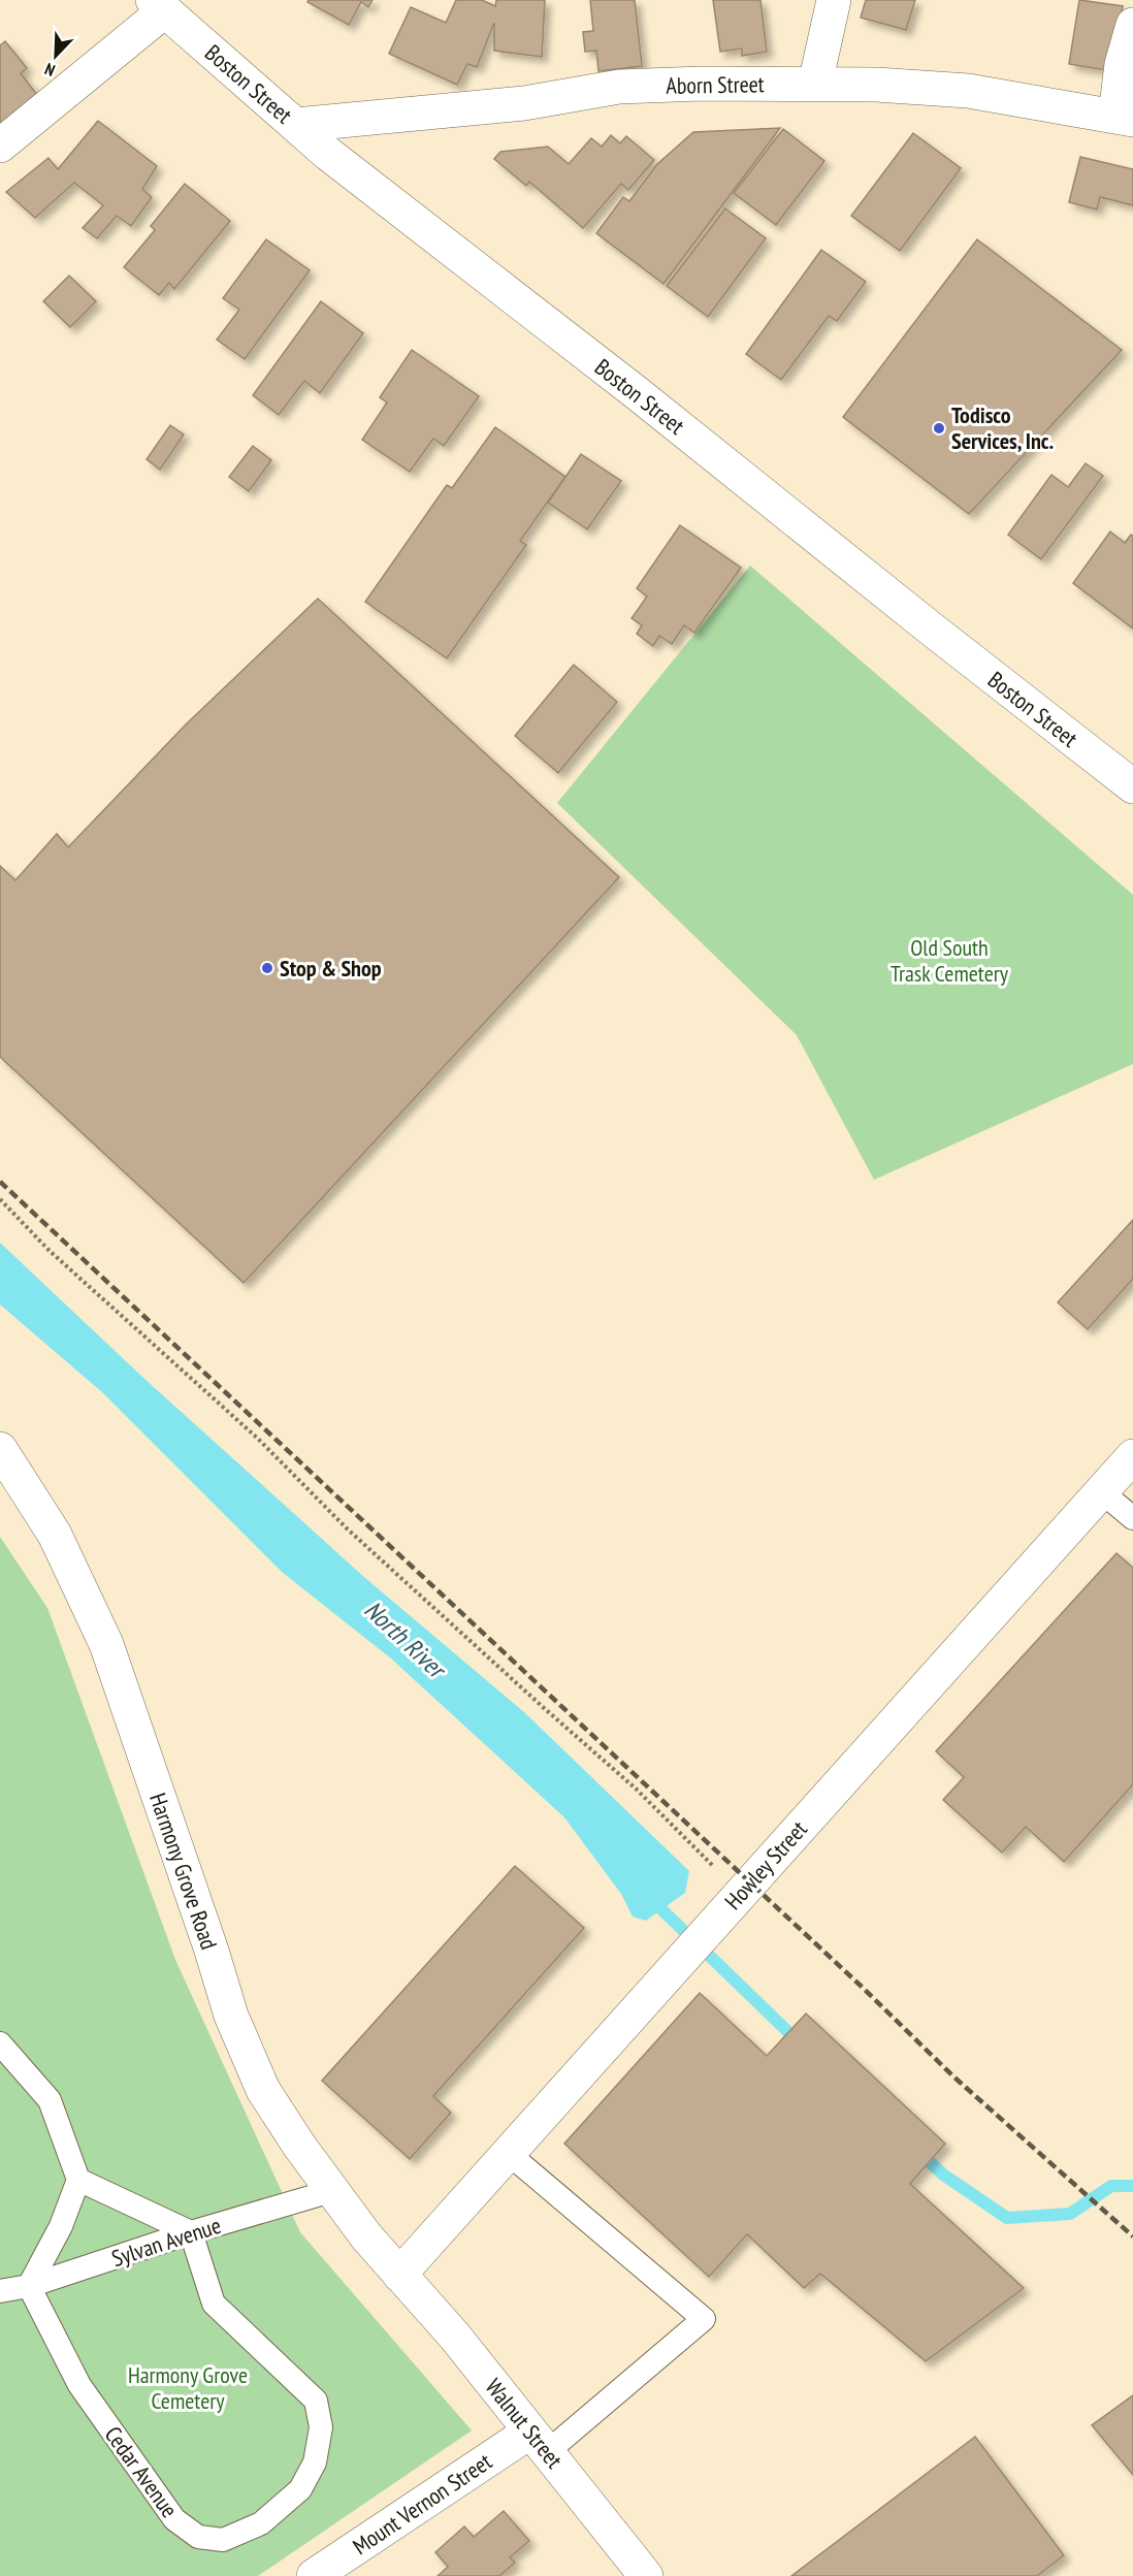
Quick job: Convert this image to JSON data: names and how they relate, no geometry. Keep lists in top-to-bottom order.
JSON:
{
  "streets": {
    "street": [
      "Boston Street",
      "Aborn Street",
      "Howley Street",
      "Harmony Grove Road",
      "Walnut Street",
      "Mount Vernon Street"
    ],
    "lane": ["Sylvan Avenue", "Cedar Avenue"]
  },
  "crossings": [
    ["Boston Street", "Aborn Street"],
    ["Howley Street", "Harmony Grove Road"],
    ["Howley Street", "Walnut Street"],
    ["Harmony Grove Road", "Sylvan Avenue"],
    ["Harmony Grove Road", "Walnut Street"],
    ["Sylvan Avenue", "Cedar Avenue"],
    ["Walnut Street", "Mount Vernon Street"]
  ],
  "water": ["North River"],
  "parks": ["Old South Trask Cemetery", "Harmony Grove Cemetery"],
  "places": ["Todisco Services, Inc.", "Stop & Shop"],
  "north": "bottom left"
}
